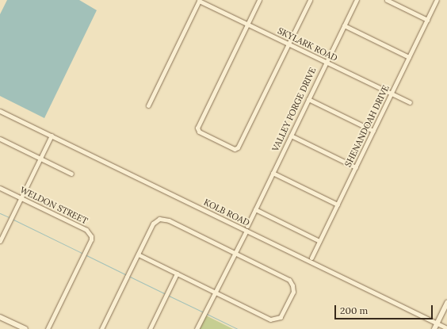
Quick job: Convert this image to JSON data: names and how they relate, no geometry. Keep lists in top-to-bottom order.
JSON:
{
  "streets": {
    "street": [
      "SKYLARK ROAD",
      "VALLEY FORGE DRIVE",
      "SHENANDOAH DRIVE",
      "WELDON STREET",
      "KOLB ROAD"
    ]
  },
  "crossings": [
    ["SKYLARK ROAD", "VALLEY FORGE DRIVE"],
    ["SKYLARK ROAD", "SHENANDOAH DRIVE"]
  ],
  "scale_bar": "200 m"
}
